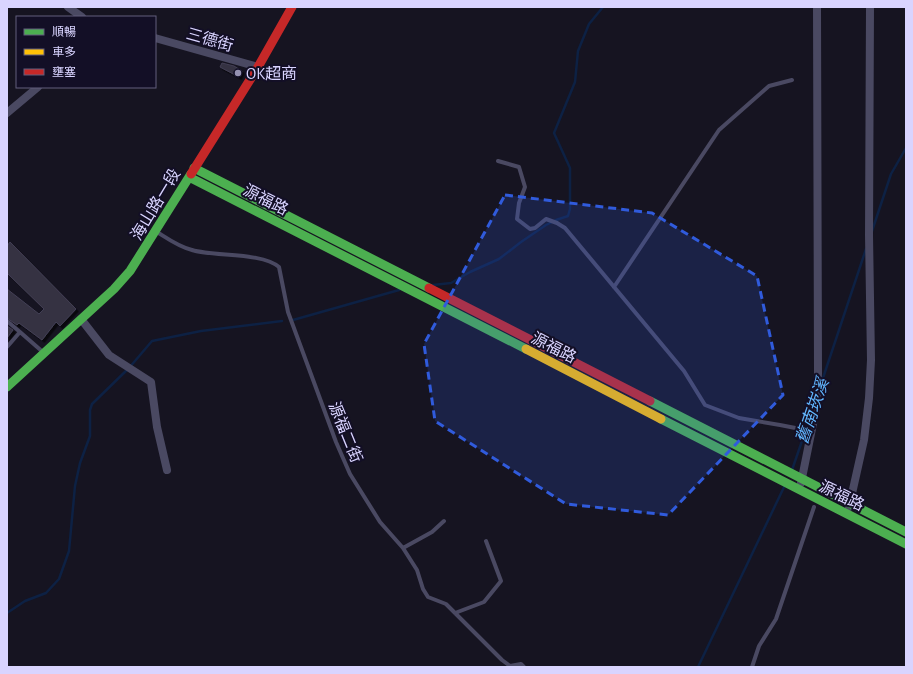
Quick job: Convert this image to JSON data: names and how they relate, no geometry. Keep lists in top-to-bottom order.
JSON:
{
  "streets": {
    "street": ["三德街", "源福路", "海山路一段"],
    "lane": ["源福二街"]
  },
  "crossings": [
    ["三德街", "海山路一段"],
    ["源福路", "海山路一段"],
    ["海山路一段", "源福二街"]
  ],
  "water": ["舊南崁溪"],
  "places": ["OK超商"],
  "legend": ["順暢", "車多", "壅塞"]
}
